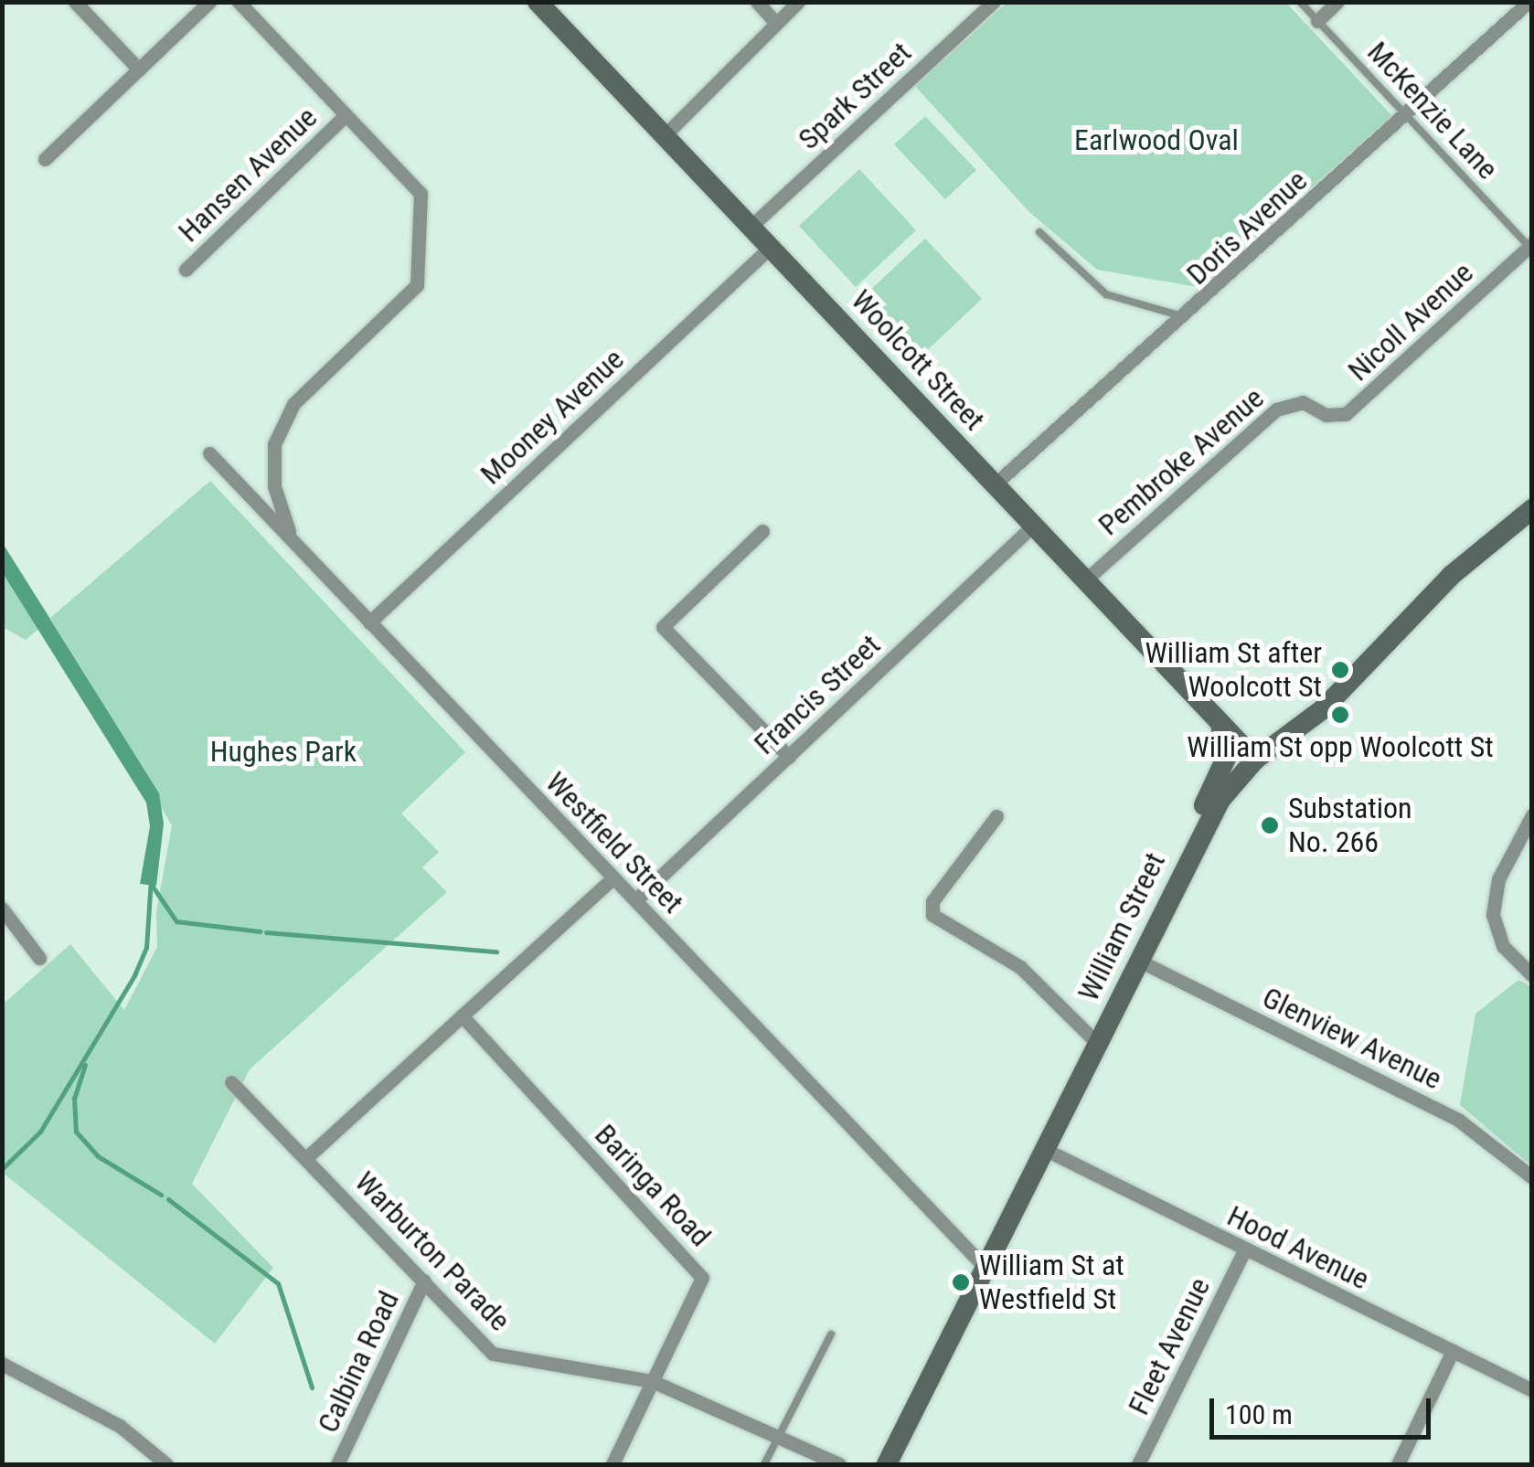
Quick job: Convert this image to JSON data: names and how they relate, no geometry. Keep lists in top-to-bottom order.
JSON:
{
  "streets": {
    "main road": ["Woolcott Street", "William Street"],
    "street": [
      "Spark Street",
      "Hansen Avenue",
      "Doris Avenue",
      "Nicoll Avenue",
      "Mooney Avenue",
      "Pembroke Avenue",
      "Francis Street",
      "Westfield Street",
      "Glenview Avenue",
      "Baringa Road",
      "Hood Avenue",
      "Warburton Parade",
      "Fleet Avenue",
      "Calbina Road"
    ],
    "lane": ["McKenzie Lane"]
  },
  "crossings": [
    ["Spark Street", "Woolcott Street"],
    ["McKenzie Lane", "Doris Avenue"],
    ["McKenzie Lane", "Nicoll Avenue"],
    ["Doris Avenue", "Woolcott Street"],
    ["Nicoll Avenue", "Pembroke Avenue"],
    ["Woolcott Street", "Mooney Avenue"],
    ["Woolcott Street", "Pembroke Avenue"],
    ["Woolcott Street", "Francis Street"],
    ["Woolcott Street", "William Street"],
    ["Mooney Avenue", "Westfield Street"],
    ["Francis Street", "Westfield Street"],
    ["Westfield Street", "William Street"],
    ["William Street", "Glenview Avenue"],
    ["William Street", "Hood Avenue"],
    ["Baringa Road", "Warburton Parade"],
    ["Hood Avenue", "Fleet Avenue"],
    ["Warburton Parade", "Calbina Road"]
  ],
  "parks": ["Earlwood Oval", "Hughes Park"],
  "places": [
    "William St after Woolcott St",
    "William St opp Woolcott St",
    "Substation No. 266",
    "William St at Westfield St"
  ],
  "scale_bar": "100 m"
}
